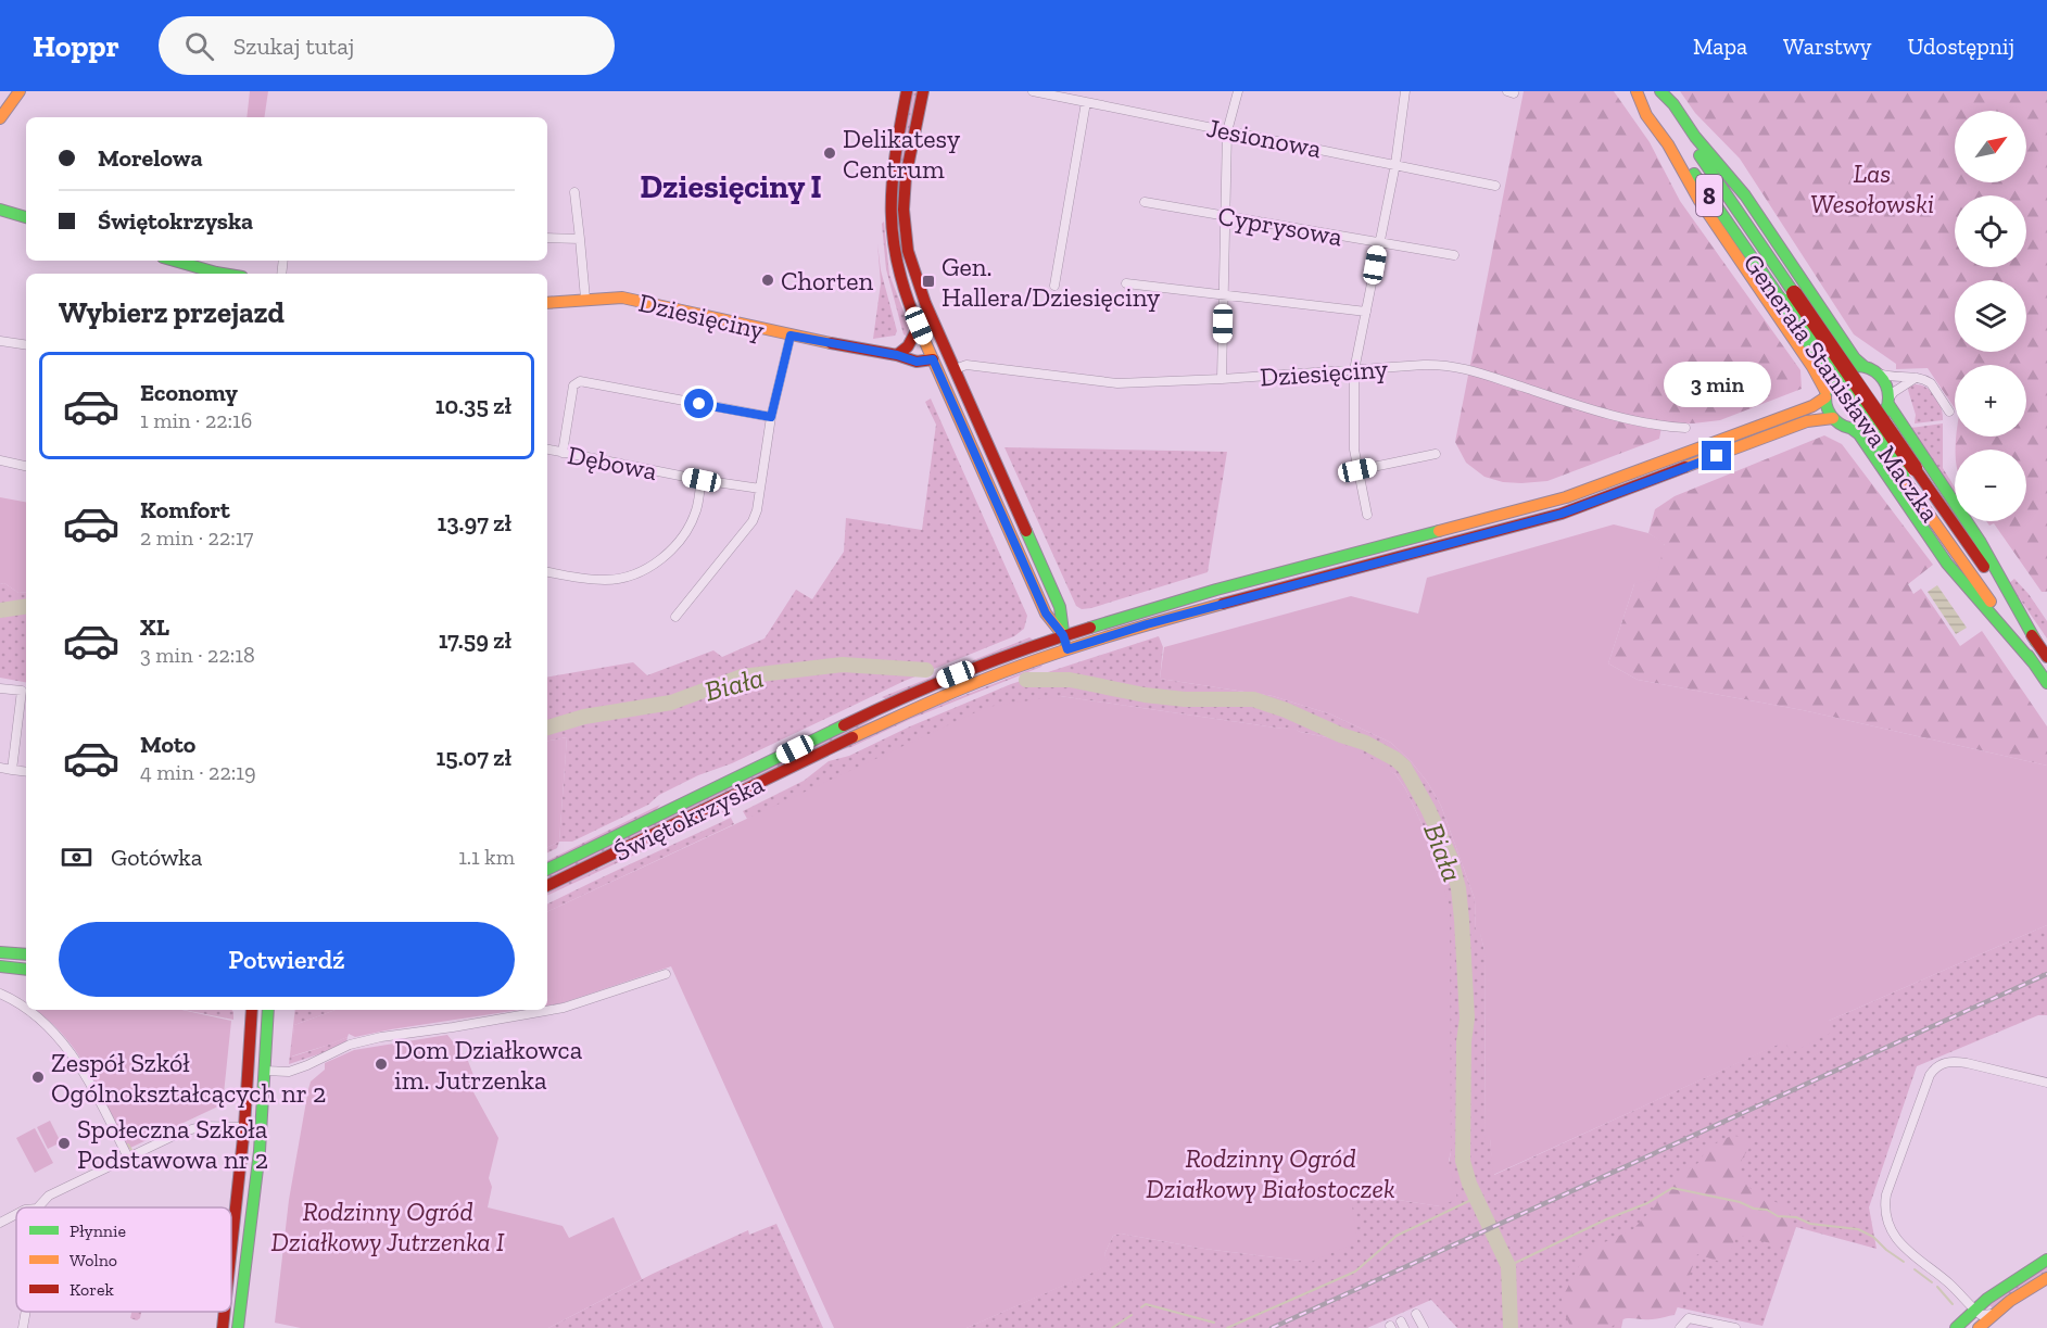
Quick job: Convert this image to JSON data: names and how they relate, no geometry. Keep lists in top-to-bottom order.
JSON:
{
  "streets": {
    "main road": [
      "8",
      "Dziesięciny",
      "Generała Stanisława Maczka",
      "Świętokrzyska"
    ],
    "street": ["Jesionowa", "Cyprysowa", "Dębowa"]
  },
  "districts": ["Dziesięciny I"],
  "water": ["Biała"],
  "parks": ["Las Wesołowski", "Rodzinny Ogród Działkowy Białostoczek", "Rodzinny Ogród Działkowy Jutrzenka I"],
  "places": {
    "other": [
      "Delikatesy Centrum",
      "Chorten",
      "Dom Działkowca im. Jutrzenka",
      "Zespół Szkół Ogólnokształcących nr 2",
      "Społeczna Szkoła Podstawowa nr 2"
    ],
    "transit": ["Gen. Hallera/Dziesięciny"]
  },
  "legend": ["Płynnie", "Wolno", "Korek"],
  "north": "top right",
  "page": {
    "header": "Hoppr",
    "search": "Szukaj tutaj",
    "nav": ["Mapa", "Warstwy", "Udostępnij"],
    "map_buttons": ["+", "−"],
    "banner": ["Morelowa", "Świętokrzyska"],
    "heading": "Wybierz przejazd",
    "list": [
      {
        "name": "Economy",
        "note": "1 min · 22:16",
        "value": "10.35 zł"
      },
      {
        "name": "Komfort",
        "note": "2 min · 22:17",
        "value": "13.97 zł"
      },
      {
        "name": "XL",
        "note": "3 min · 22:18",
        "value": "17.59 zł"
      },
      {
        "name": "Moto",
        "note": "4 min · 22:19",
        "value": "15.07 zł"
      }
    ],
    "bubble": "3 min",
    "pay": ["Gotówka", "1.1 km"],
    "buttons": "Potwierdź"
  }
}
